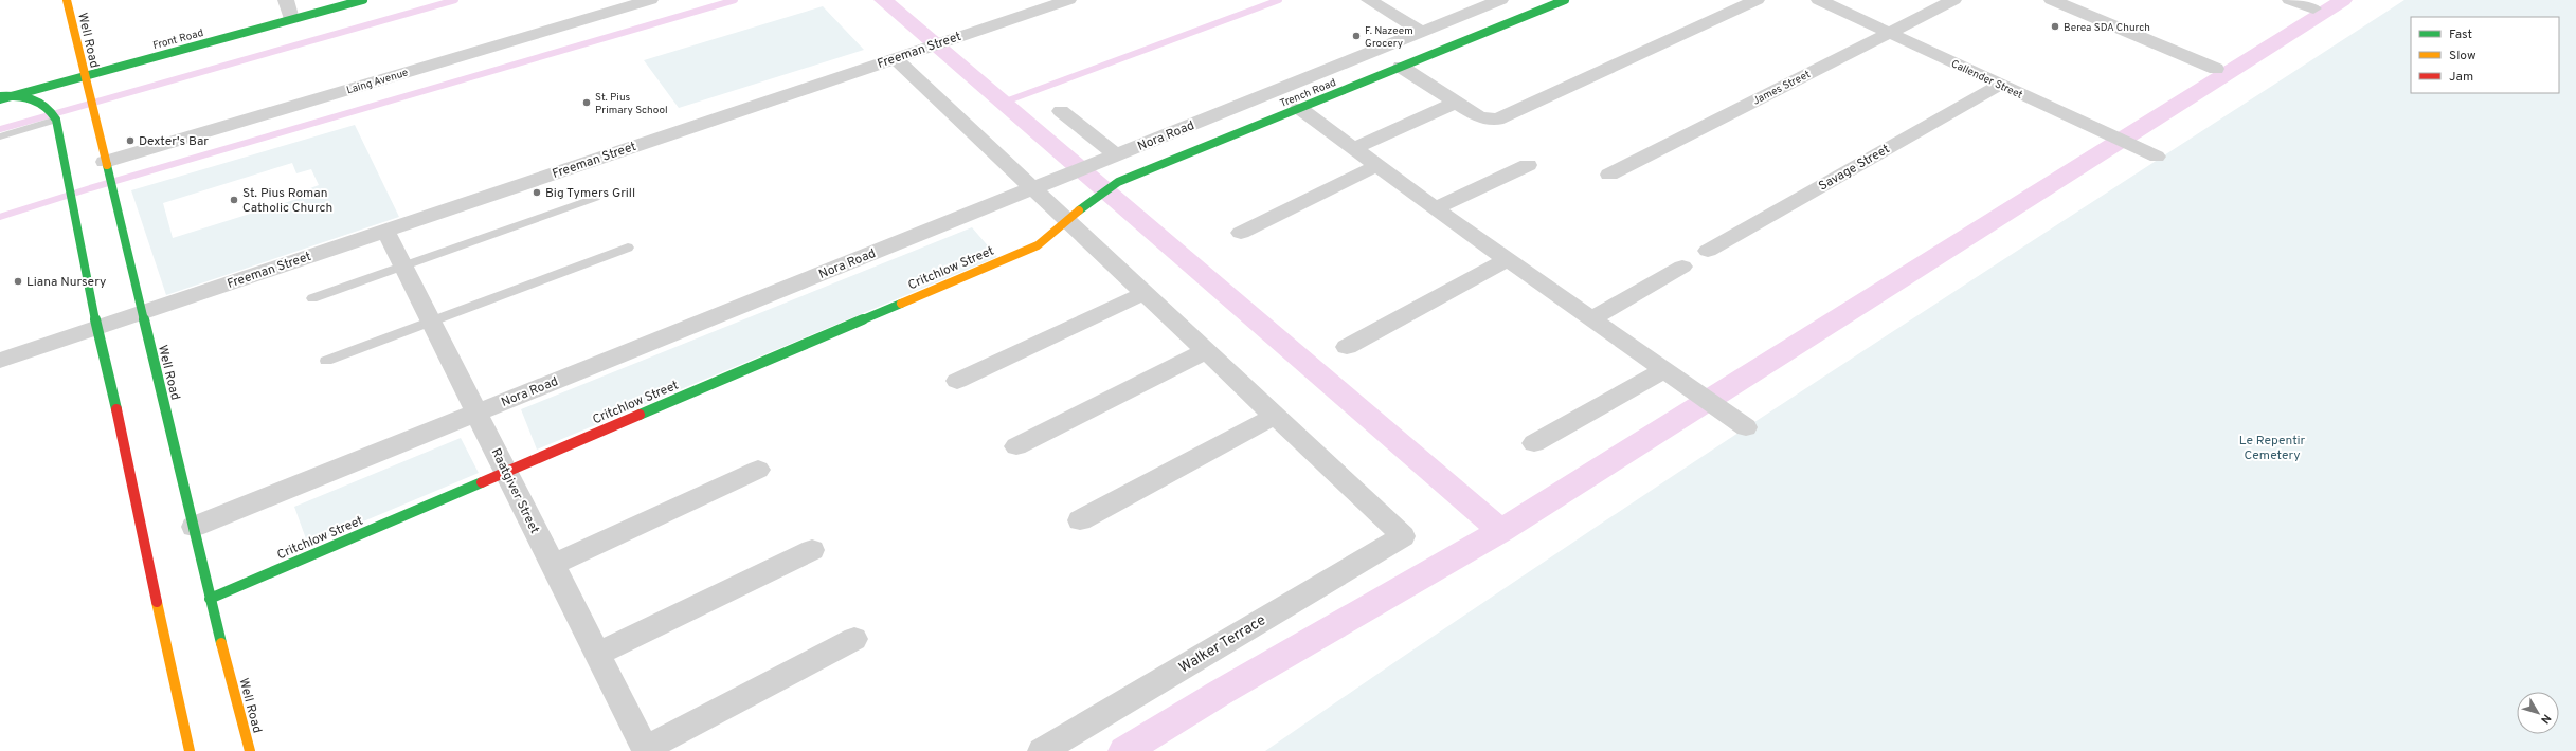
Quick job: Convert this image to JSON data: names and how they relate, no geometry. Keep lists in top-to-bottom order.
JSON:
{
  "streets": {
    "main road": [
      "Front Road",
      "Well Road",
      "Trench Road",
      "Critchlow Street"
    ],
    "street": [
      "Freeman Street",
      "Callender Street",
      "Laing Avenue",
      "James Street",
      "Nora Road",
      "Savage Street",
      "Raatgiver Street",
      "Walker Terrace"
    ]
  },
  "crossings": [
    ["Front Road", "Well Road"],
    ["Well Road", "Freeman Street"],
    ["Well Road", "Laing Avenue"],
    ["Well Road", "Nora Road"],
    ["Well Road", "Critchlow Street"],
    ["Freeman Street", "Raatgiver Street"],
    ["Callender Street", "James Street"],
    ["Callender Street", "Savage Street"],
    ["Trench Road", "Critchlow Street"],
    ["Nora Road", "Raatgiver Street"],
    ["Critchlow Street", "Raatgiver Street"]
  ],
  "parks": ["Le Repentir Cemetery"],
  "places": [
    "Berea SDA Church",
    "F. Nazeem Grocery",
    "St. Pius Primary School",
    "Dexter's Bar",
    "Big Tymers Grill",
    "St. Pius Roman Catholic Church",
    "Liana Nursery"
  ],
  "legend": ["Fast", "Slow", "Jam"],
  "north": "bottom right"
}
